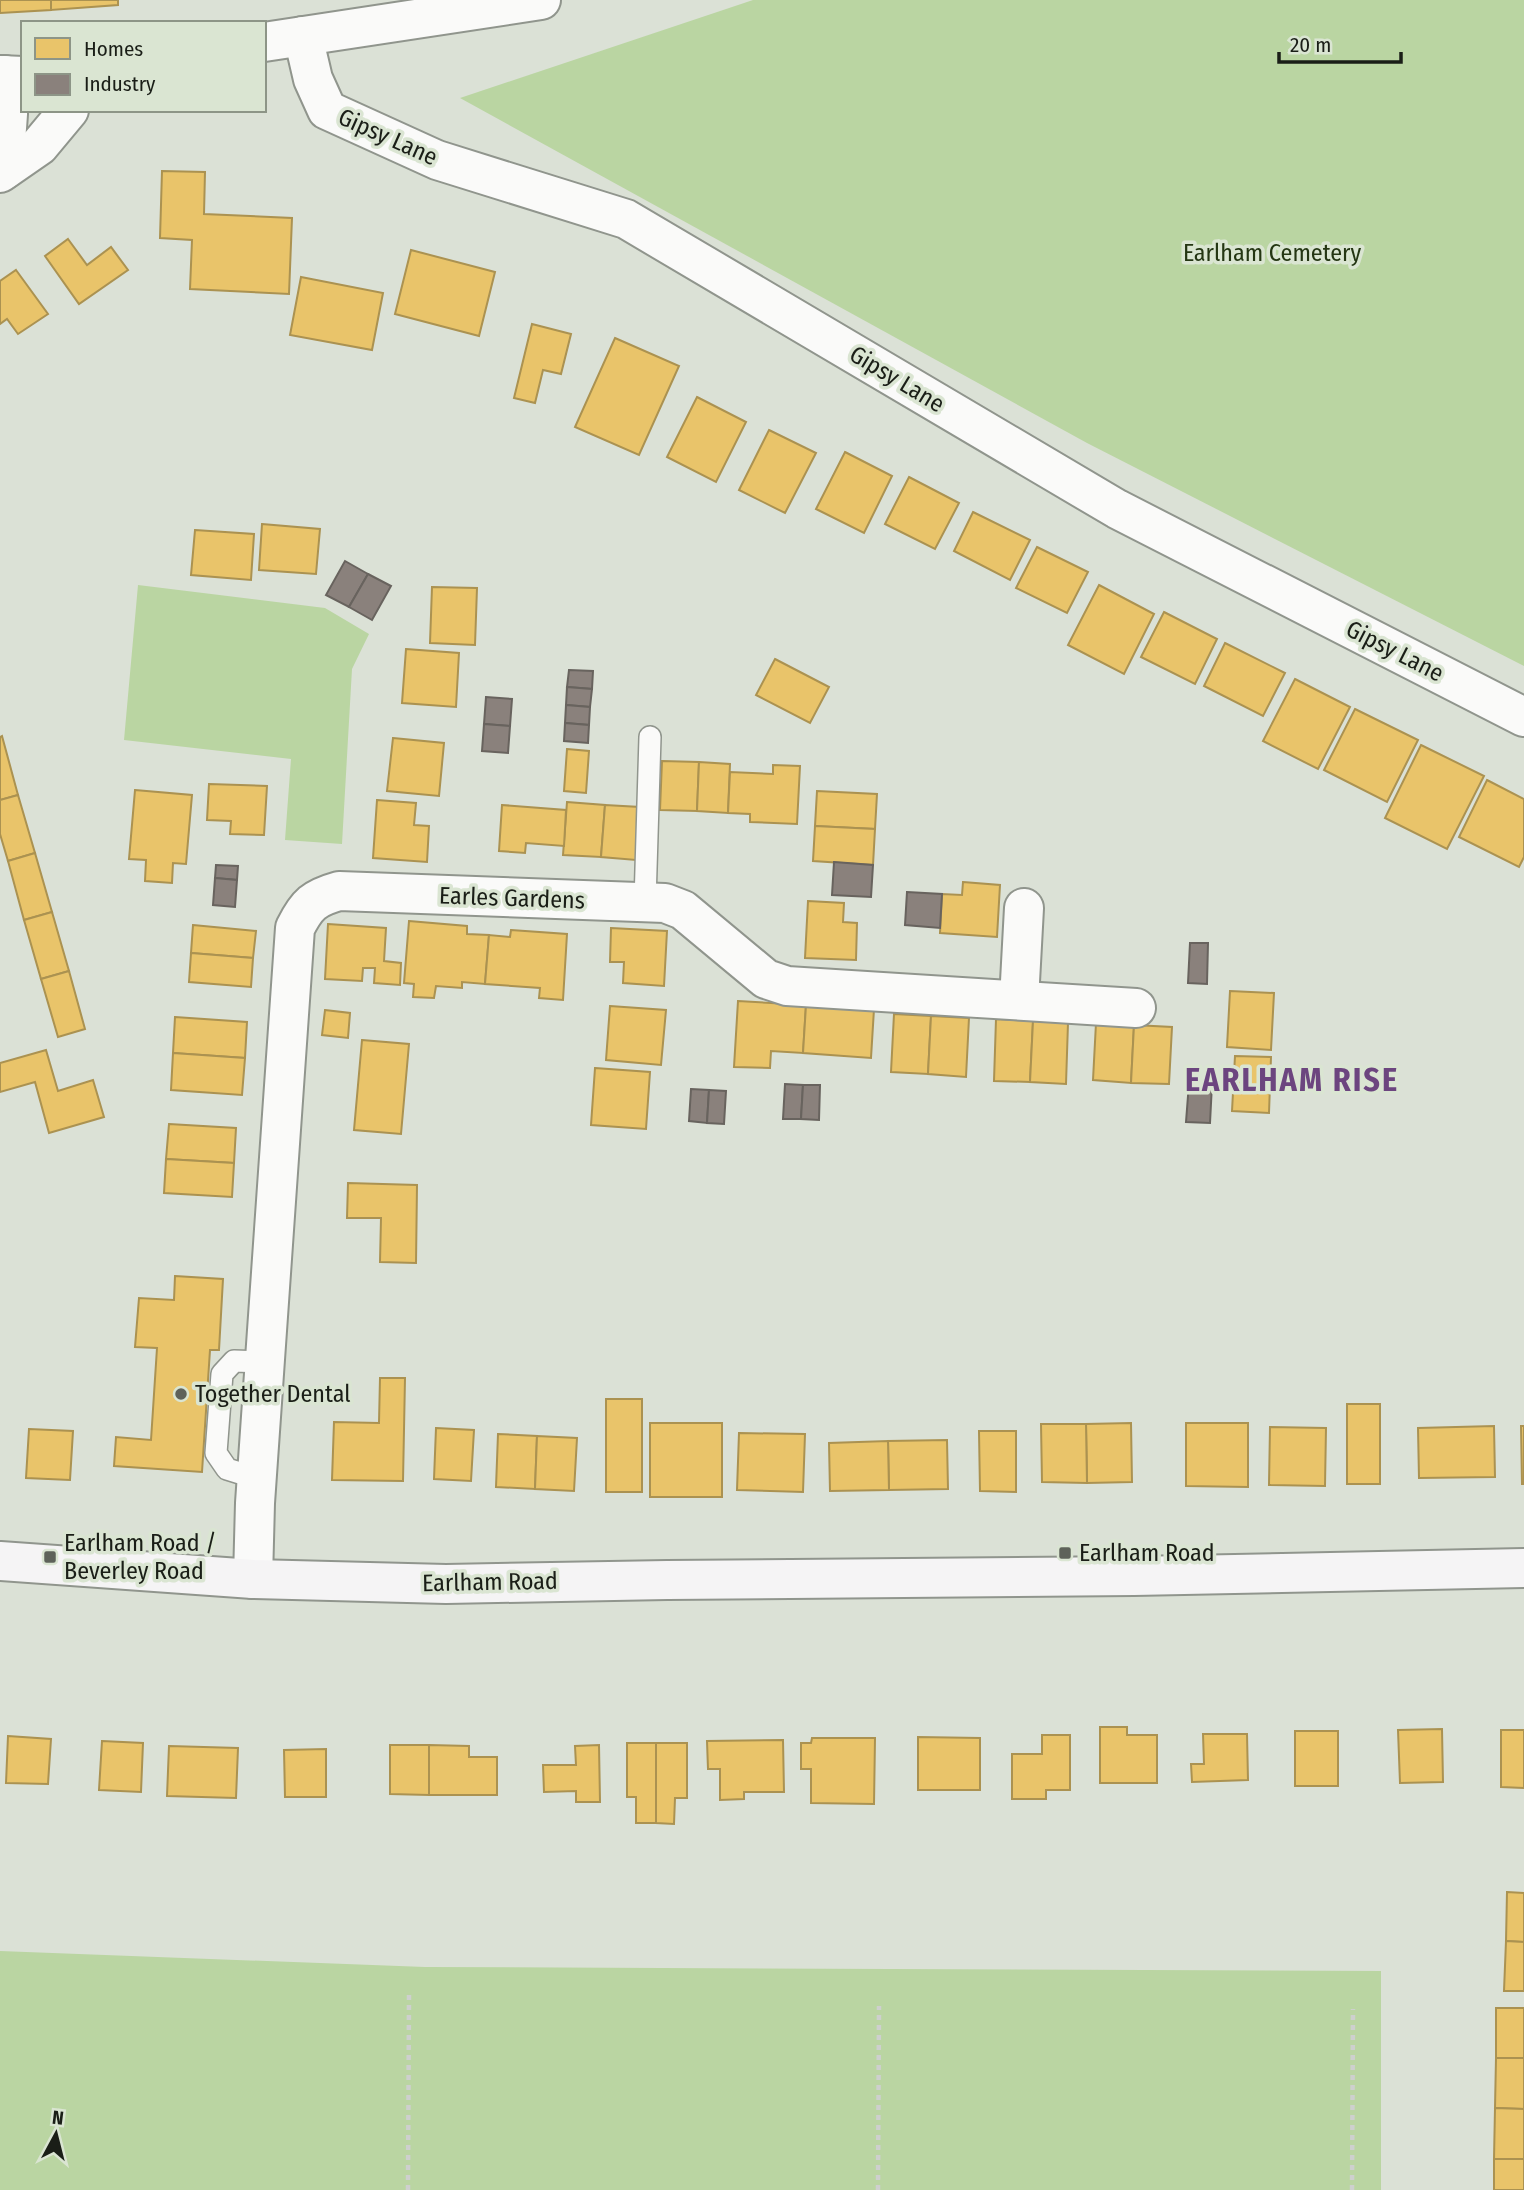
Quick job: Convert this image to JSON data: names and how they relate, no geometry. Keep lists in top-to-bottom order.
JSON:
{
  "streets": {
    "main road": ["Earlham Road"],
    "street": ["Gipsy Lane", "Earles Gardens"]
  },
  "crossings": [
    ["Earles Gardens", "Earlham Road"]
  ],
  "districts": ["EARLHAM RISE"],
  "parks": ["Earlham Cemetery"],
  "places": {
    "other": ["Together Dental"],
    "transit": ["Earlham Road", "Earlham Road / Beverley Road"]
  },
  "legend": ["Homes", "Industry"],
  "scale_bar": "20 m",
  "north": "top"
}
